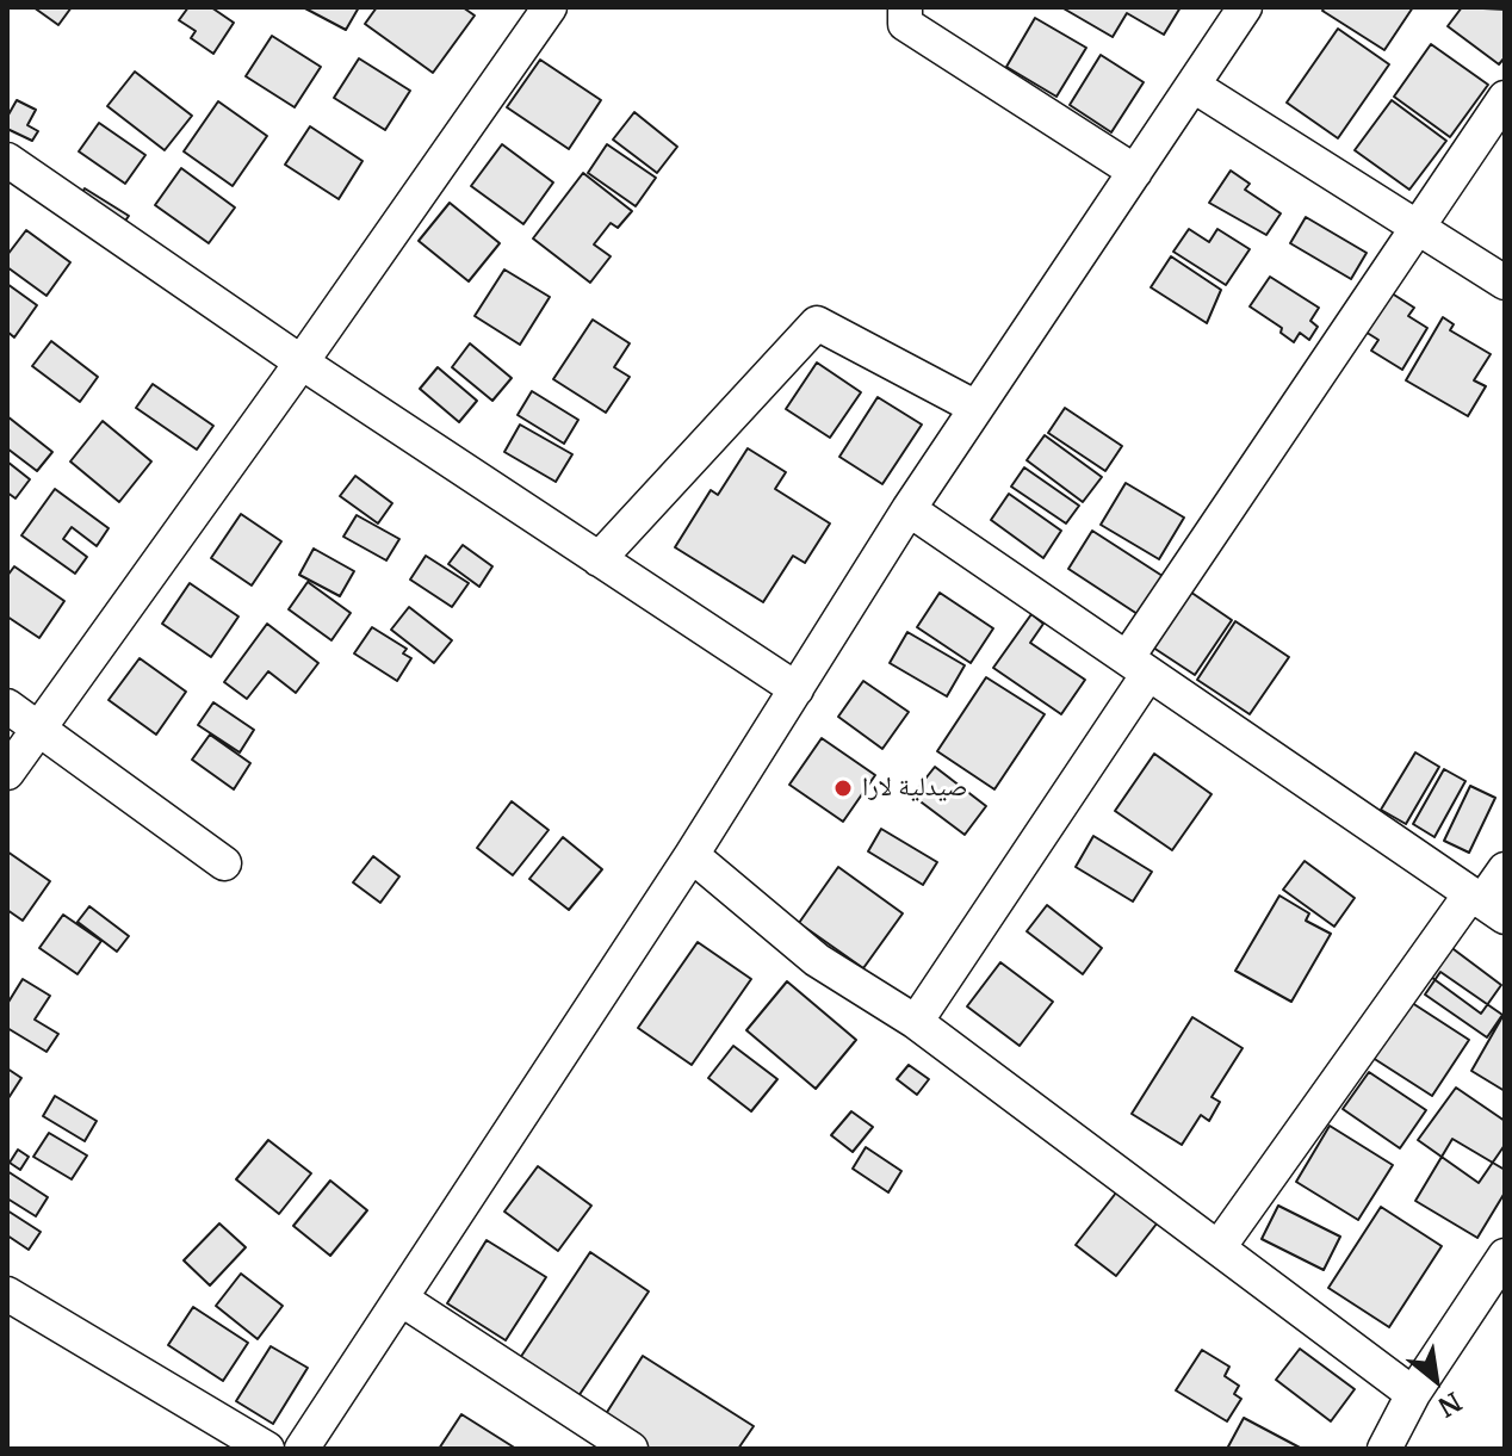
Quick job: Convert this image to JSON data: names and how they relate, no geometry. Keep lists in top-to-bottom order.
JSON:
{
  "places": ["صيدلية لارا"],
  "north": "bottom right"
}
